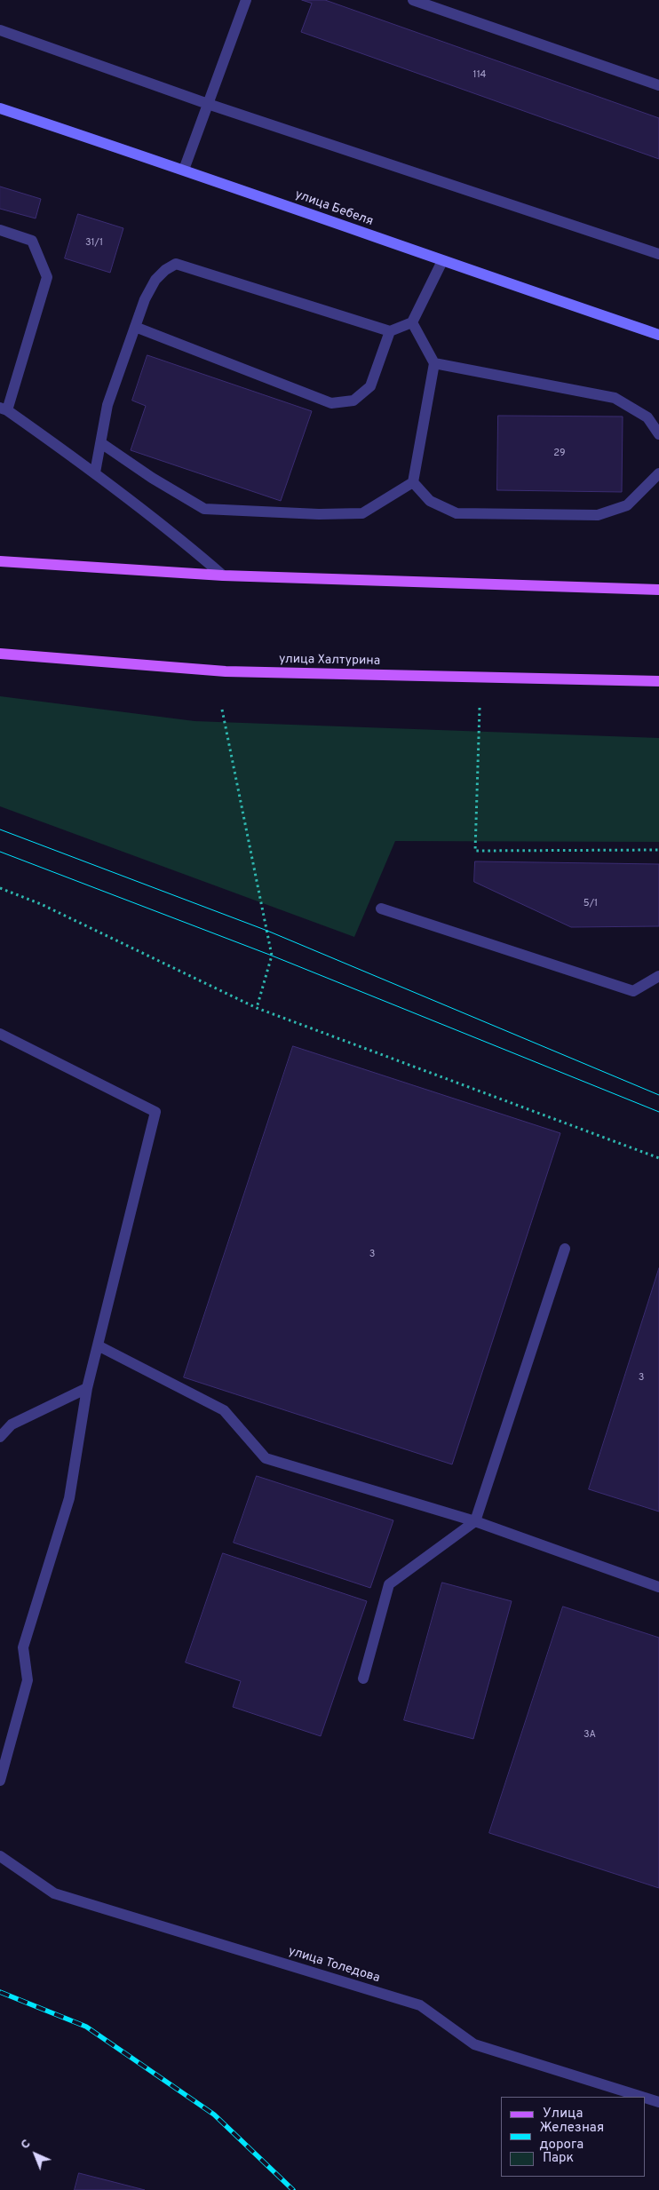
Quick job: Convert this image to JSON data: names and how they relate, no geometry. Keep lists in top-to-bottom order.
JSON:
{
  "streets": {
    "main road": ["улица Бебеля", "улица Халтурина"],
    "street": ["улица Толедова"]
  },
  "house_numbers": [
    "114",
    "31/1",
    "29",
    "5/1",
    "3",
    "3",
    "3А"
  ],
  "legend": ["Улица", "Железная дорога", "Парк"],
  "north": "top left"
}
